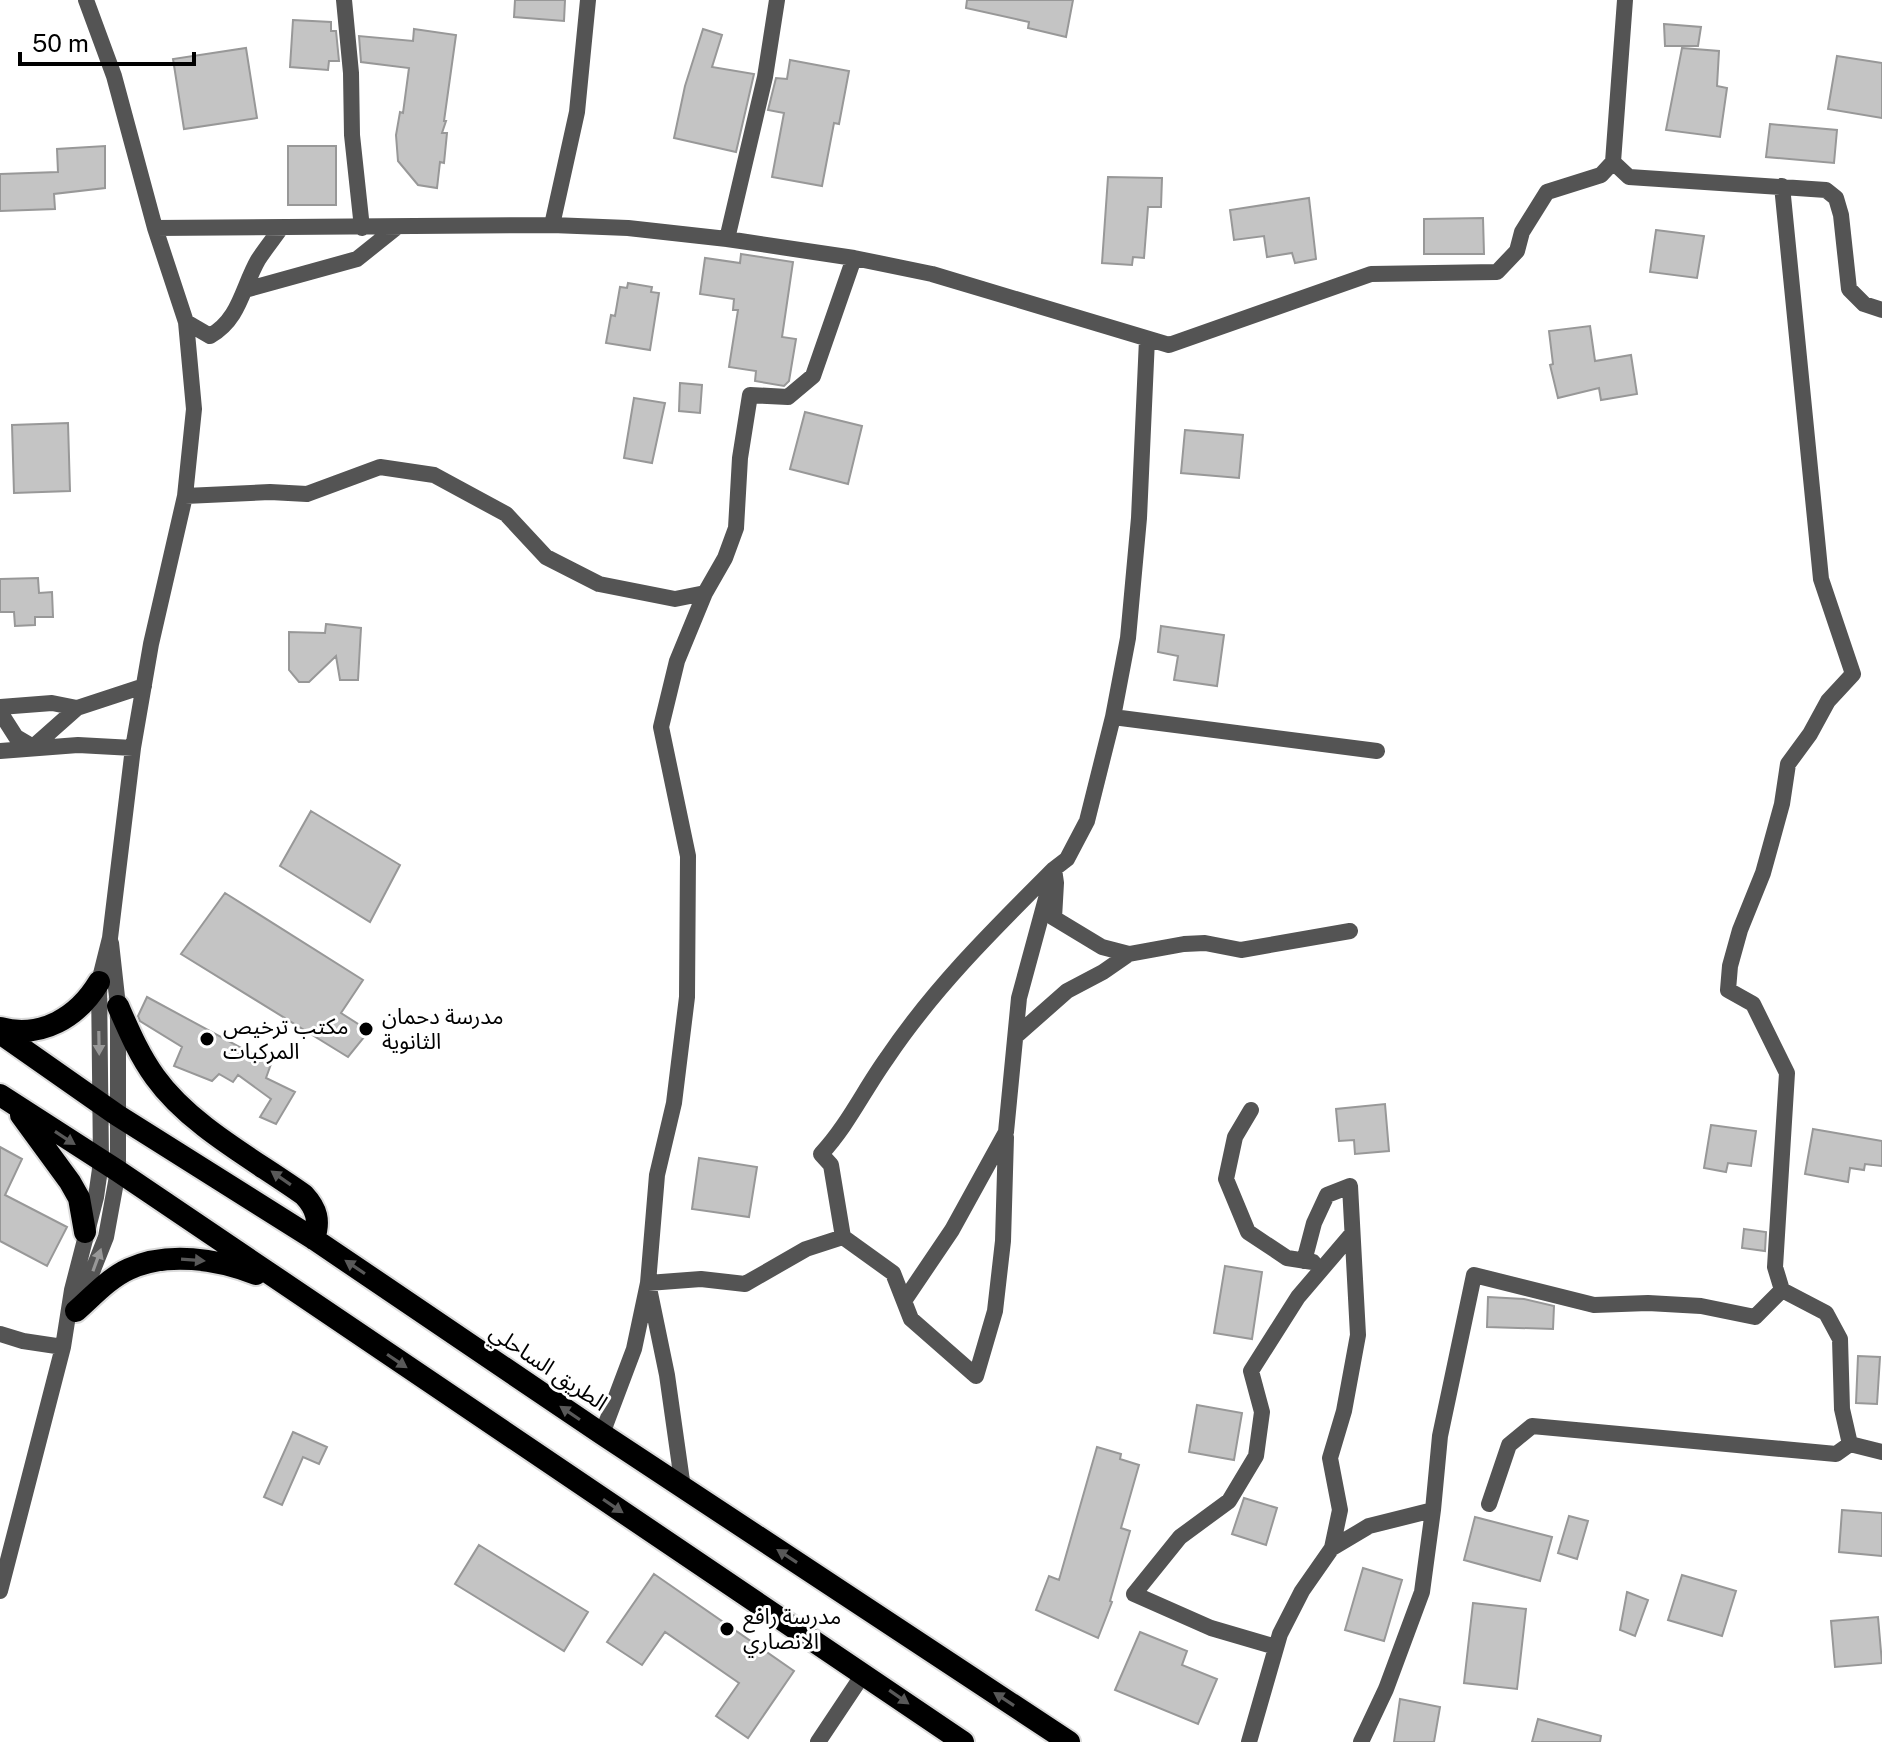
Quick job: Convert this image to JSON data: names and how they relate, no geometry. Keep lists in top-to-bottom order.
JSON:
{
  "streets": {
    "highway": ["الطريق الساحلي"]
  },
  "places": ["مدرسة دحمان الثانوية", "مكتب ترخيص المركبات", "مدرسة رافع الانصاري"],
  "scale_bar": "50 m"
}
